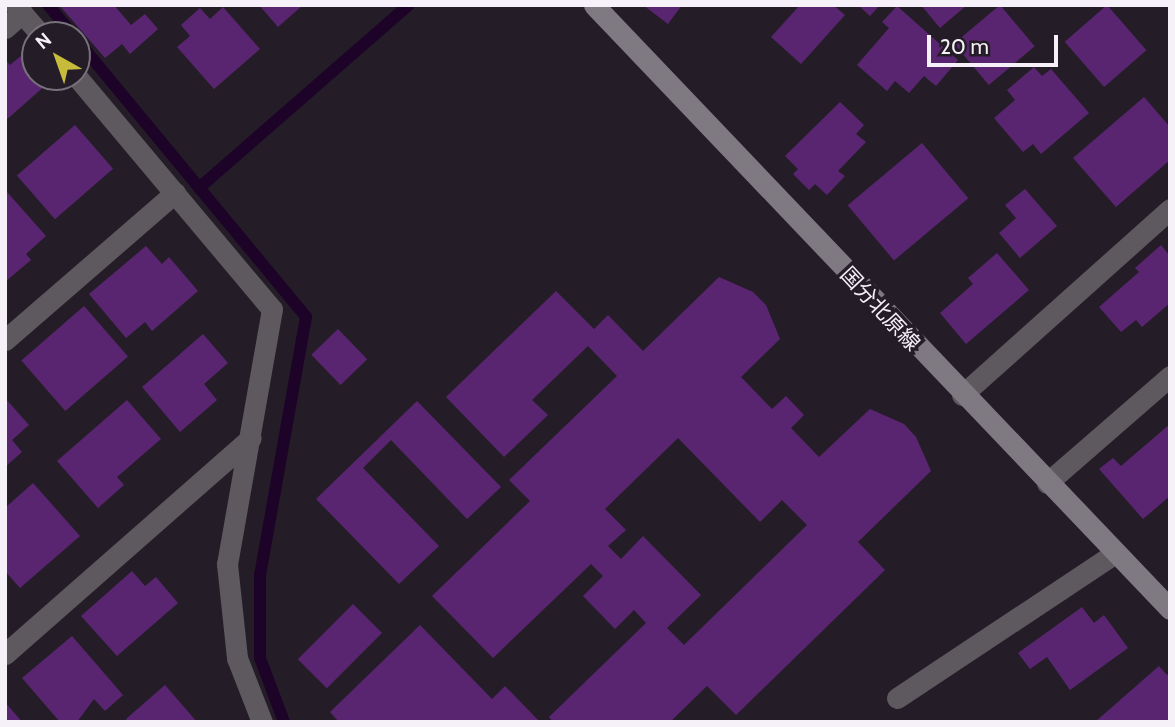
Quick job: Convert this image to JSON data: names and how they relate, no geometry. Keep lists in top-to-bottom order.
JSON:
{
  "streets": {
    "street": ["国分北原線"]
  },
  "scale_bar": "20 m",
  "north": "top left"
}
